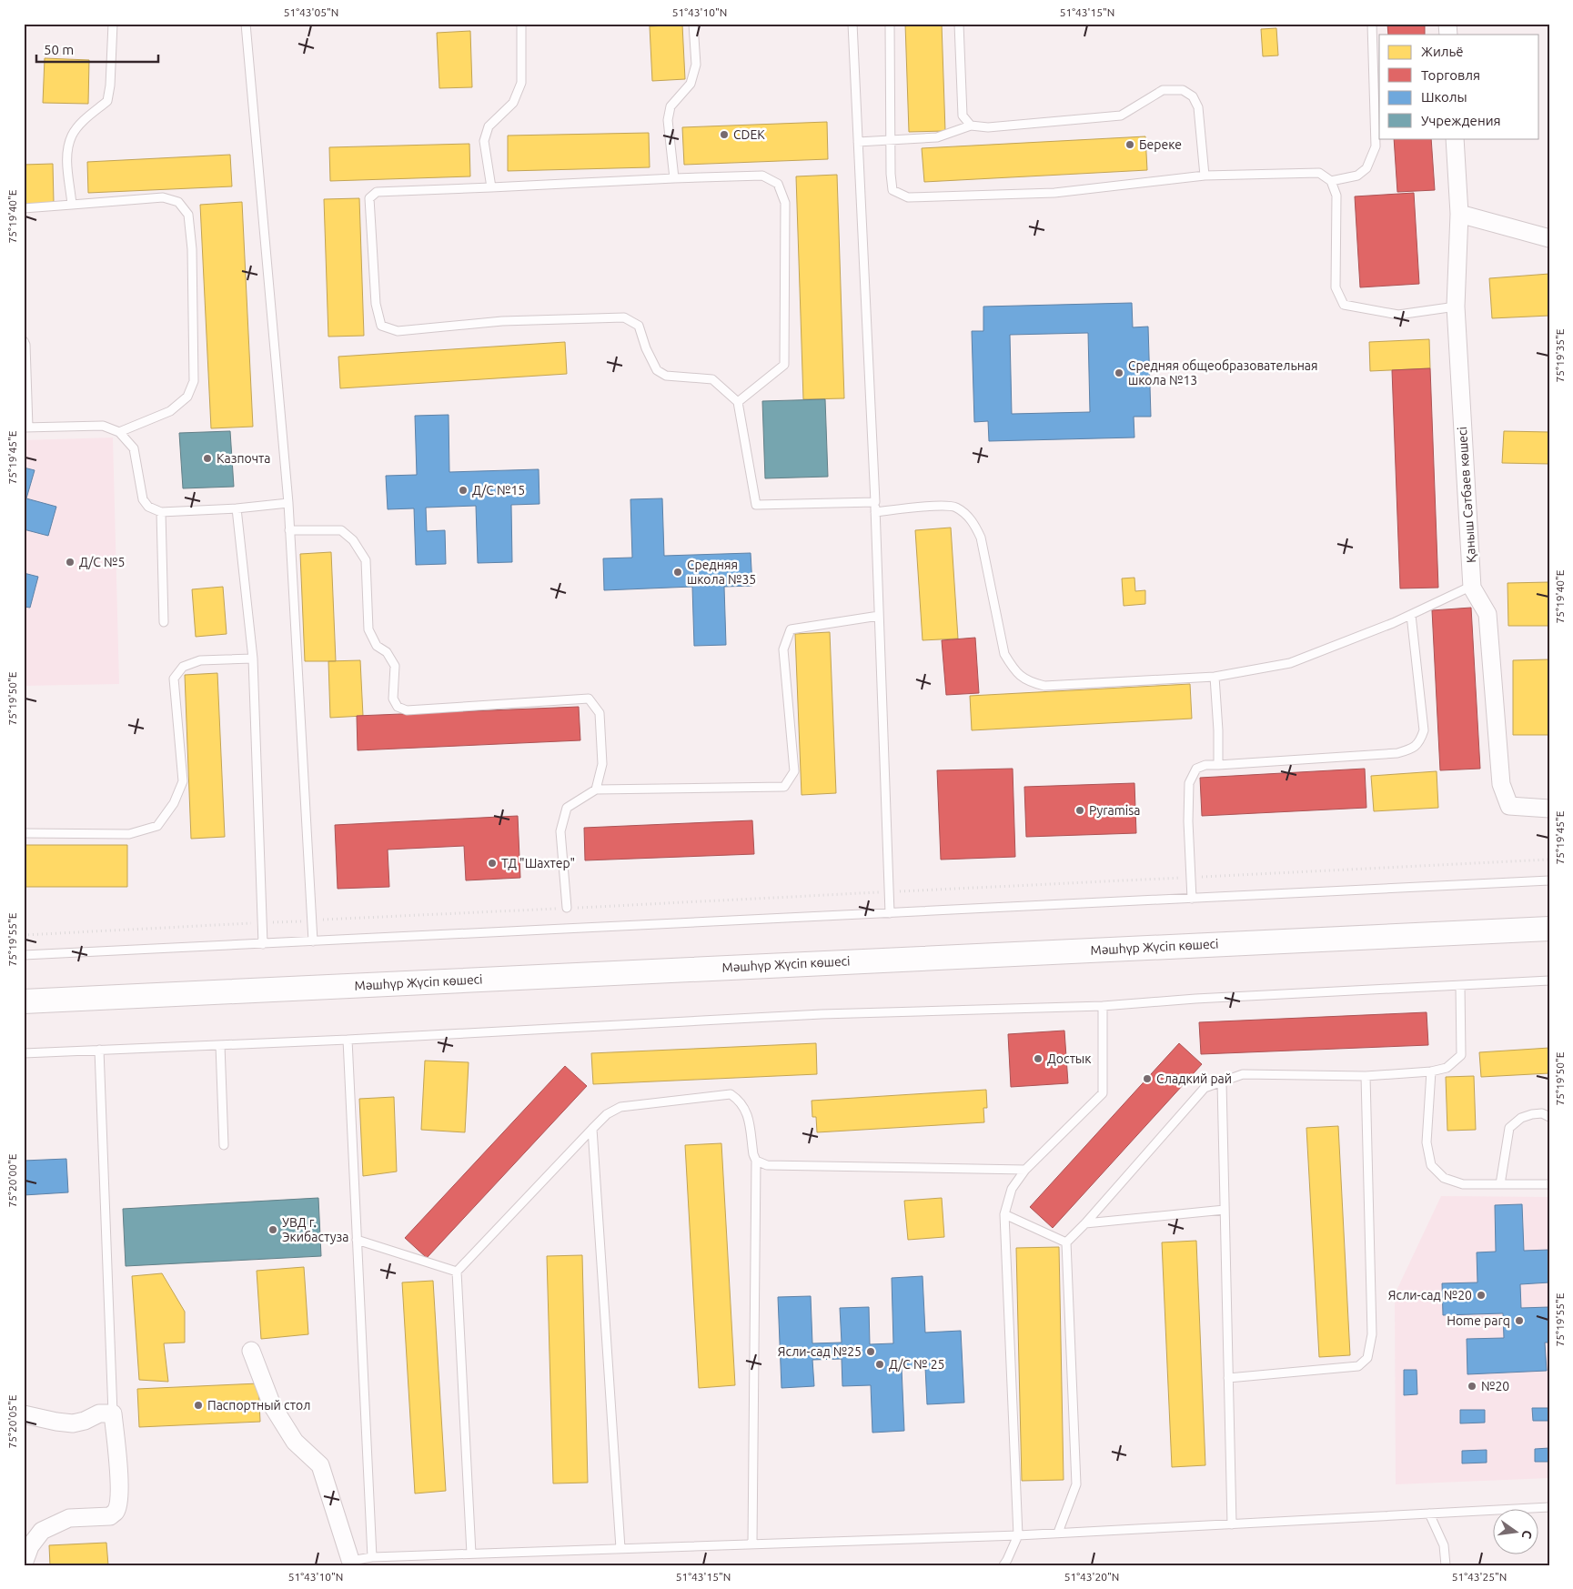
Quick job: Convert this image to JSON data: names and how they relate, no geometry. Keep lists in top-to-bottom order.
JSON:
{
  "streets": {
    "main road": ["Мәшһүр Жүсіп көшесі"],
    "street": ["Қаныш Сәтбаев көшесі"]
  },
  "places": [
    "CDEK",
    "Береке",
    "Средняя общеобразовательная школа №13",
    "Казпочта",
    "Д/С №15",
    "Д/С №5",
    "Средняя школа №35",
    "Pyramisa",
    "ТД \"Шахтер\"",
    "Достык",
    "Сладкий рай",
    "УВД г. Экибастуза",
    "Ясли-сад №20",
    "Home parq",
    "Ясли-сад №25",
    "Д/С № 25",
    "№20",
    "Паспортный стол"
  ],
  "legend": [
    "Жильё",
    "Торговля",
    "Школы",
    "Учреждения"
  ],
  "scale_bar": "50 m",
  "north": "right",
  "coordinates": [
    "51°43'05\"N",
    "51°43'10\"N",
    "51°43'15\"N",
    "75°19'40\"E",
    "75°19'35\"E",
    "75°19'45\"E",
    "75°19'50\"E",
    "75°19'55\"E",
    "75°20'00\"E",
    "75°20'05\"E",
    "51°43'20\"N",
    "51°43'25\"N"
  ]
}
